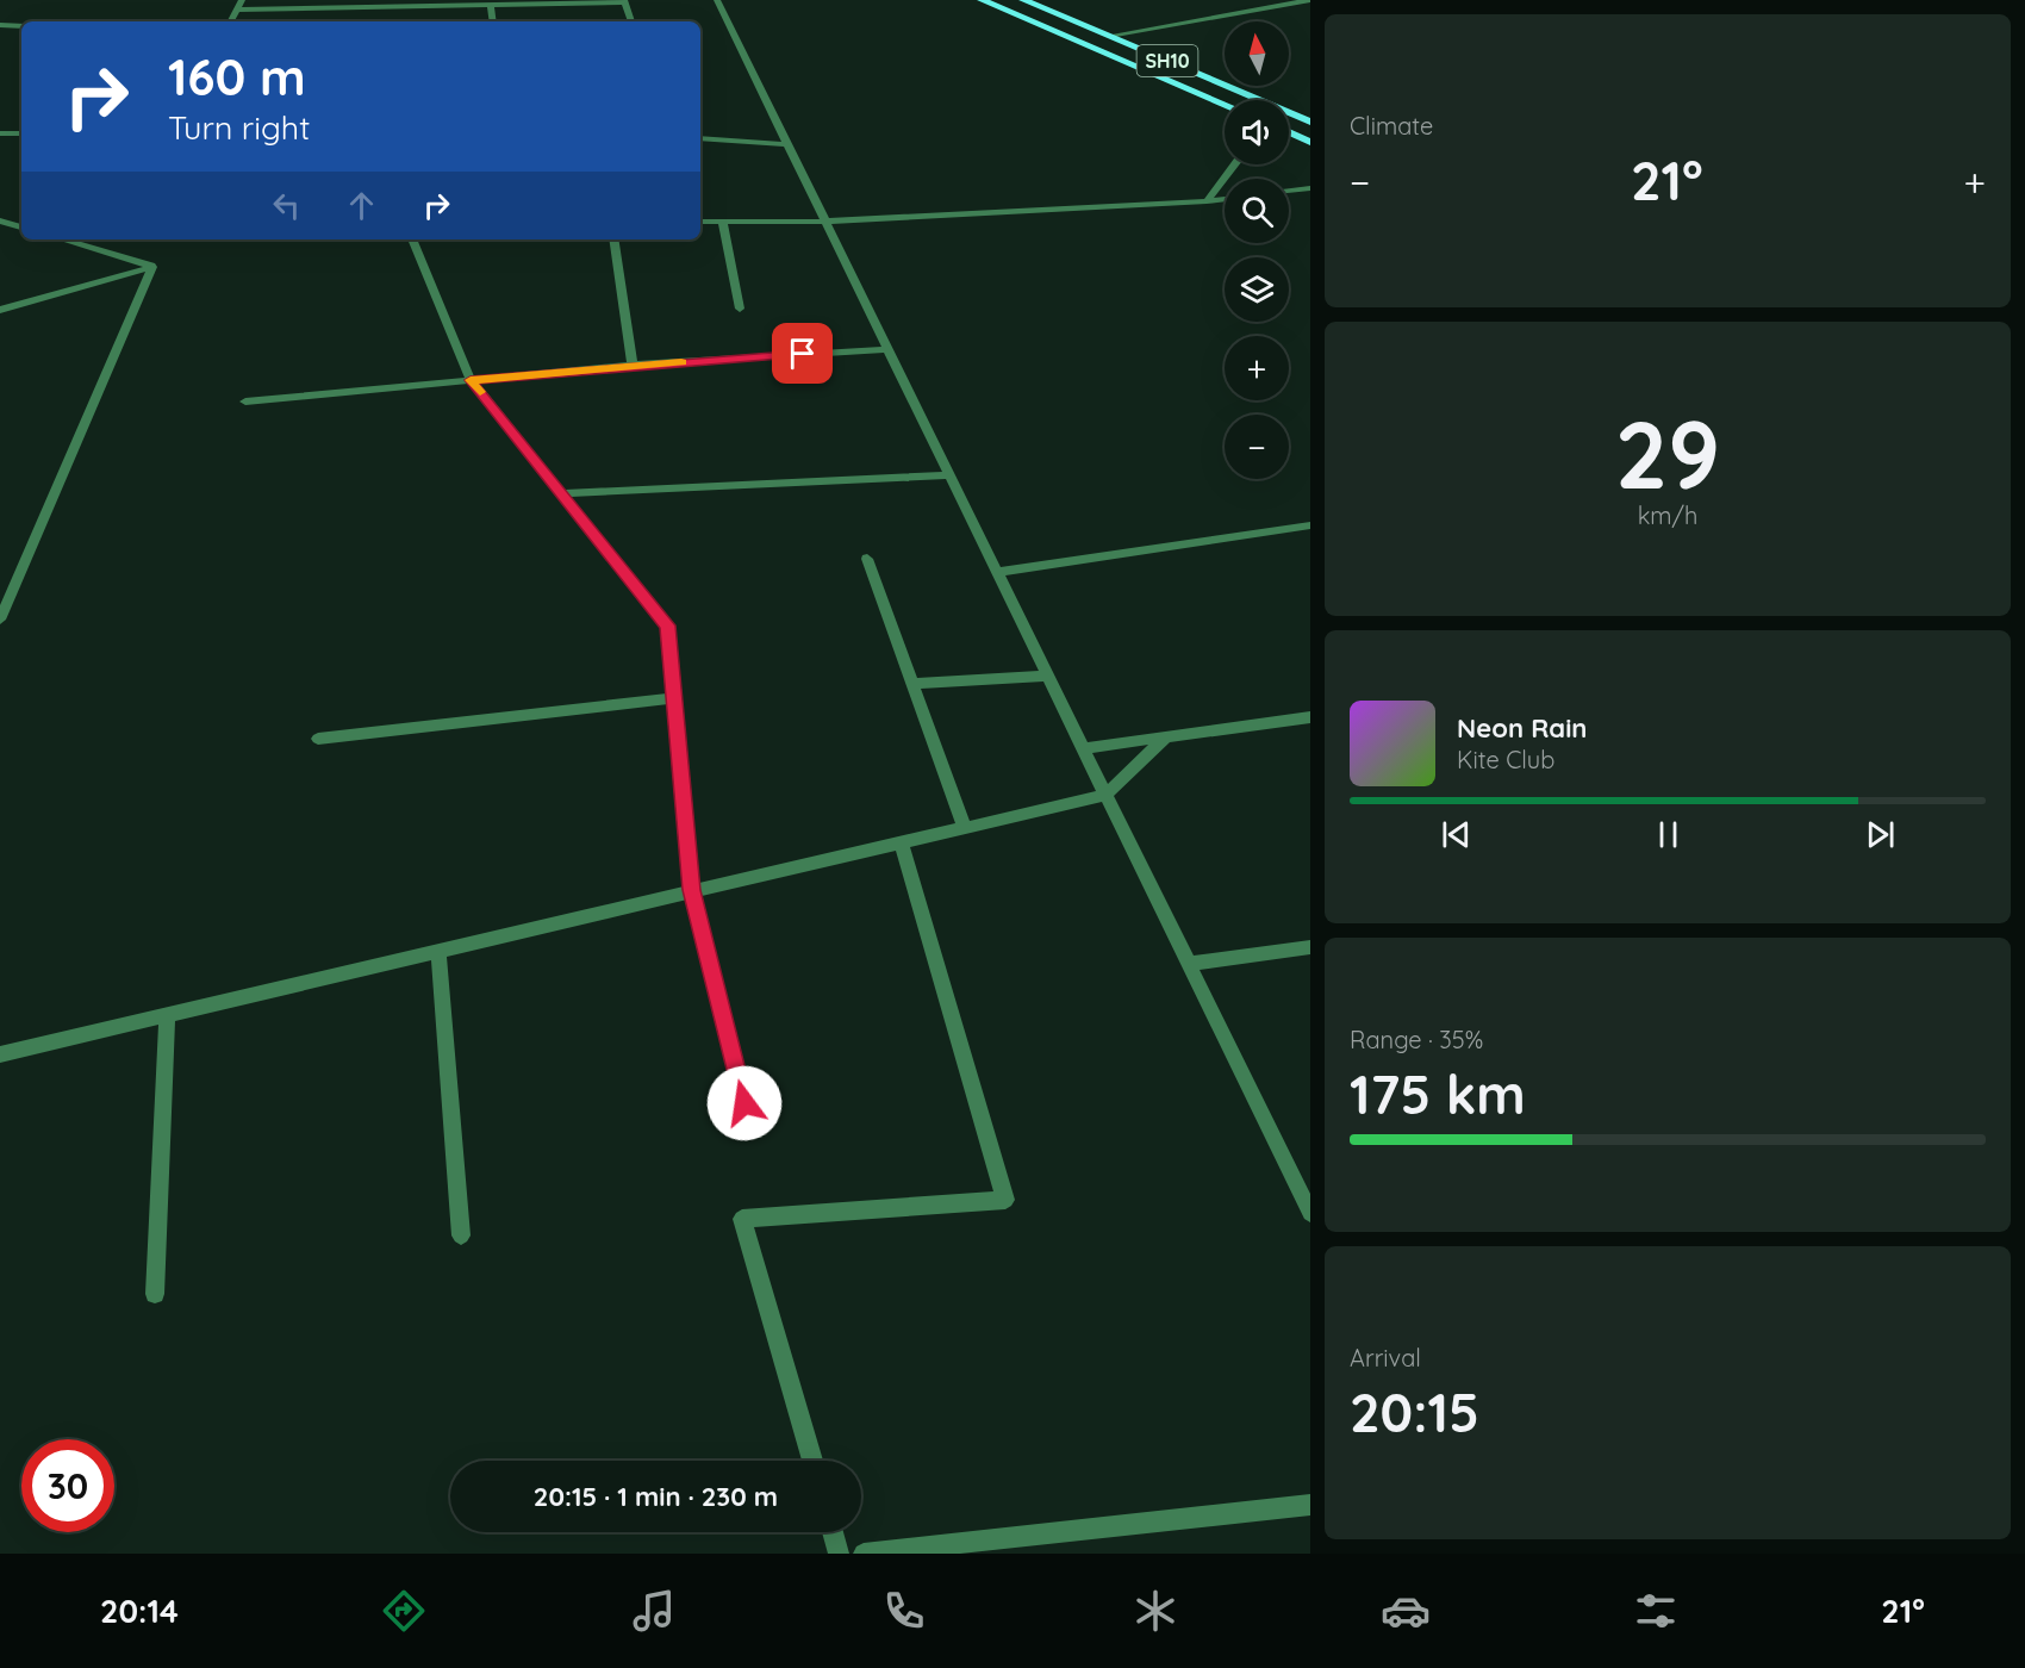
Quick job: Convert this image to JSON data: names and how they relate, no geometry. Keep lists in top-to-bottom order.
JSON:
{
  "streets": {
    "main road": ["SH10"]
  },
  "north": "top",
  "page": {
    "tile": [
      "Climate",
      ["29", "km/h"],
      ["Range · 35%", "175 km"],
      ["Arrival", "20:15"]
    ],
    "map_buttons": ["+", "−"],
    "turn": ["160 m", "Turn right"],
    "heat": ["−", "21°", "+"],
    "song": ["Neon Rain", "Kite Club"],
    "limit": "30",
    "trip": "20:15 · 1 min · 230 m",
    "tabs": ["20:14", "21°"]
  }
}
